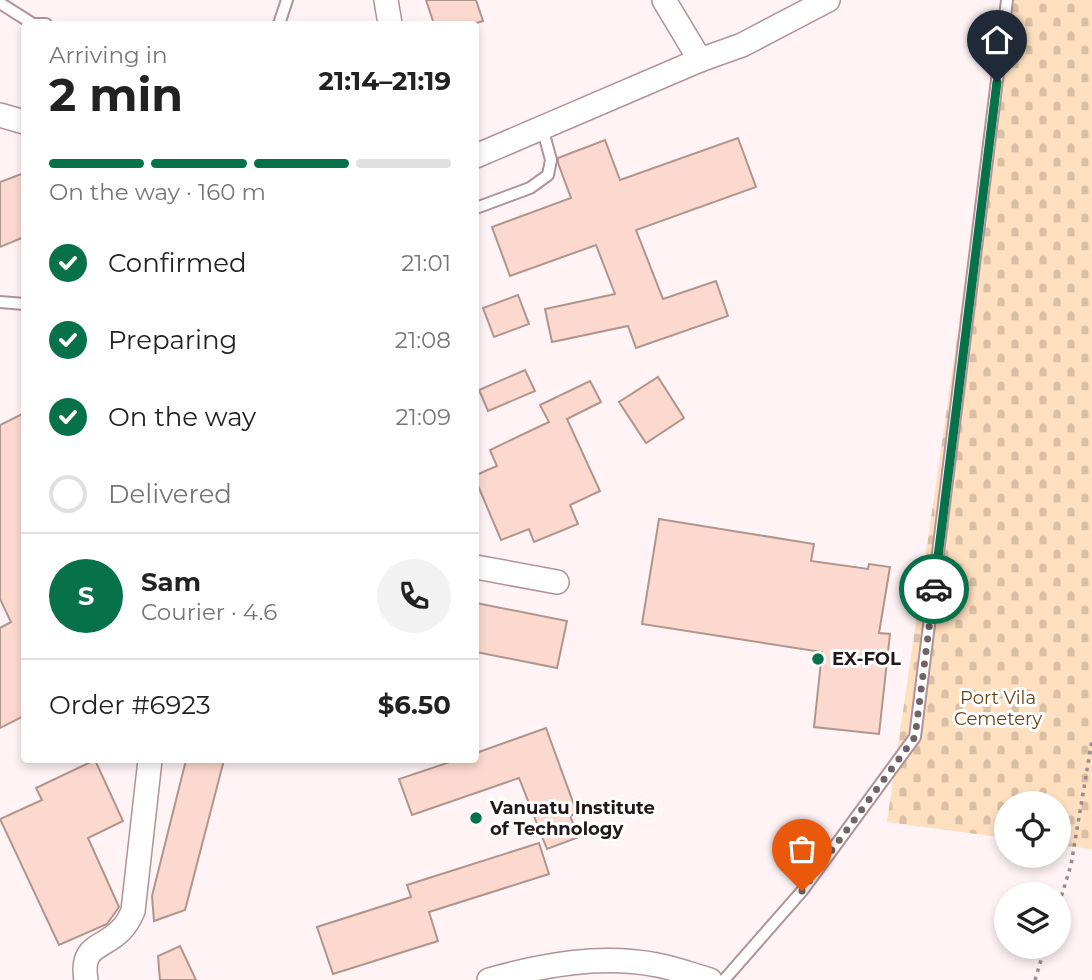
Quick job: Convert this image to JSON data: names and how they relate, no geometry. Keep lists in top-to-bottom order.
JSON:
{
  "parks": ["Port Vila Cemetery"],
  "places": ["EX-FOL", "Vanuatu Institute of Technology"],
  "page": {
    "heading": ["2 min", "Arriving in", "21:14–21:19"],
    "panel": [
      "Sam",
      "Courier · 4.6",
      "Order #6923",
      "$6.50"
    ],
    "bar": "On the way · 160 m",
    "list": [
      ["Confirmed", "21:01"],
      ["Preparing", "21:08"],
      ["On the way", "21:09"],
      "Delivered"
    ],
    "round": "S"
  }
}
